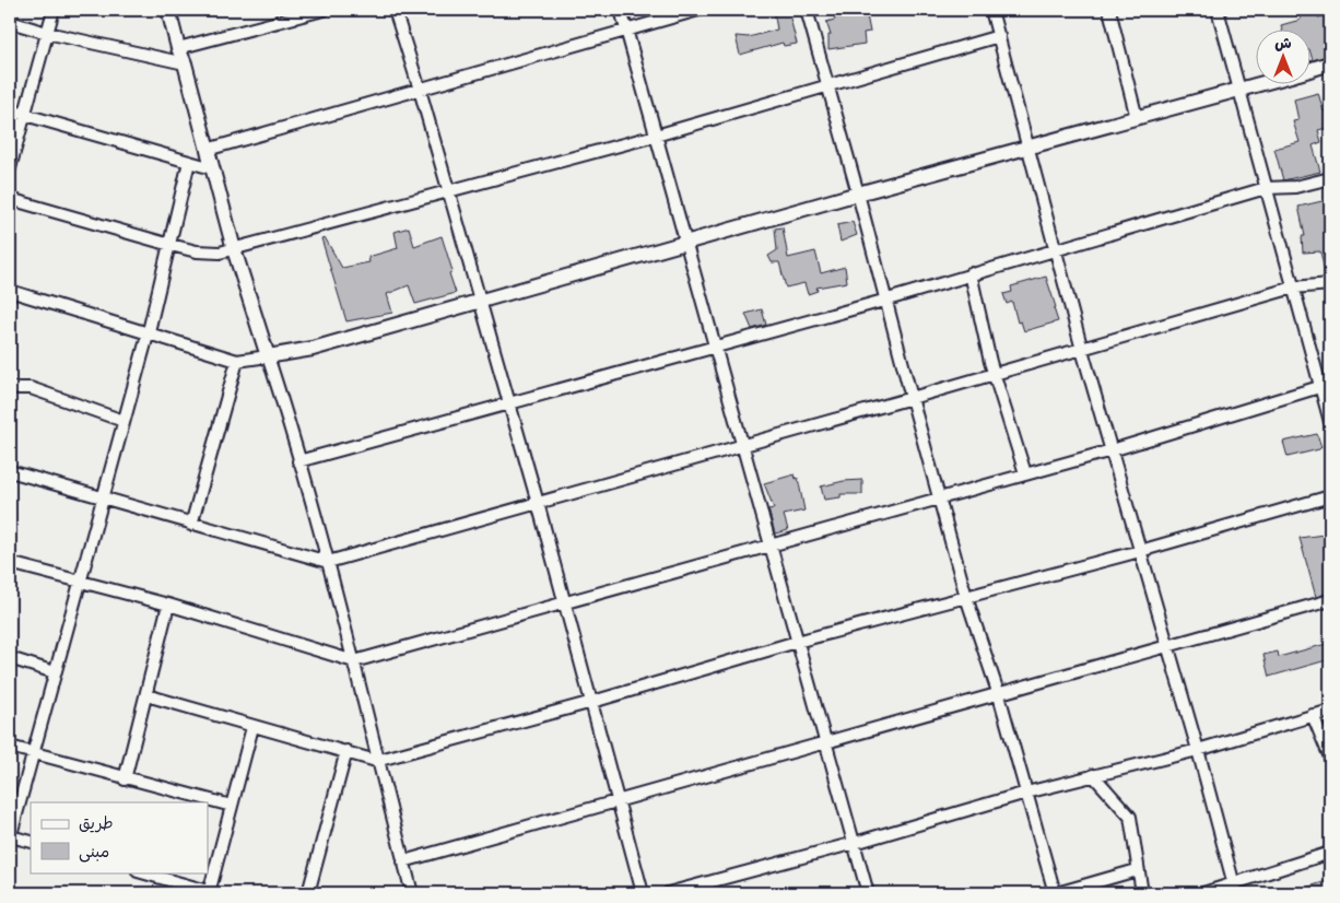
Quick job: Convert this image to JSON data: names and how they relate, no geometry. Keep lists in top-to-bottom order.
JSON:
{
  "legend": ["طريق", "مبنى"],
  "north": "top"
}
